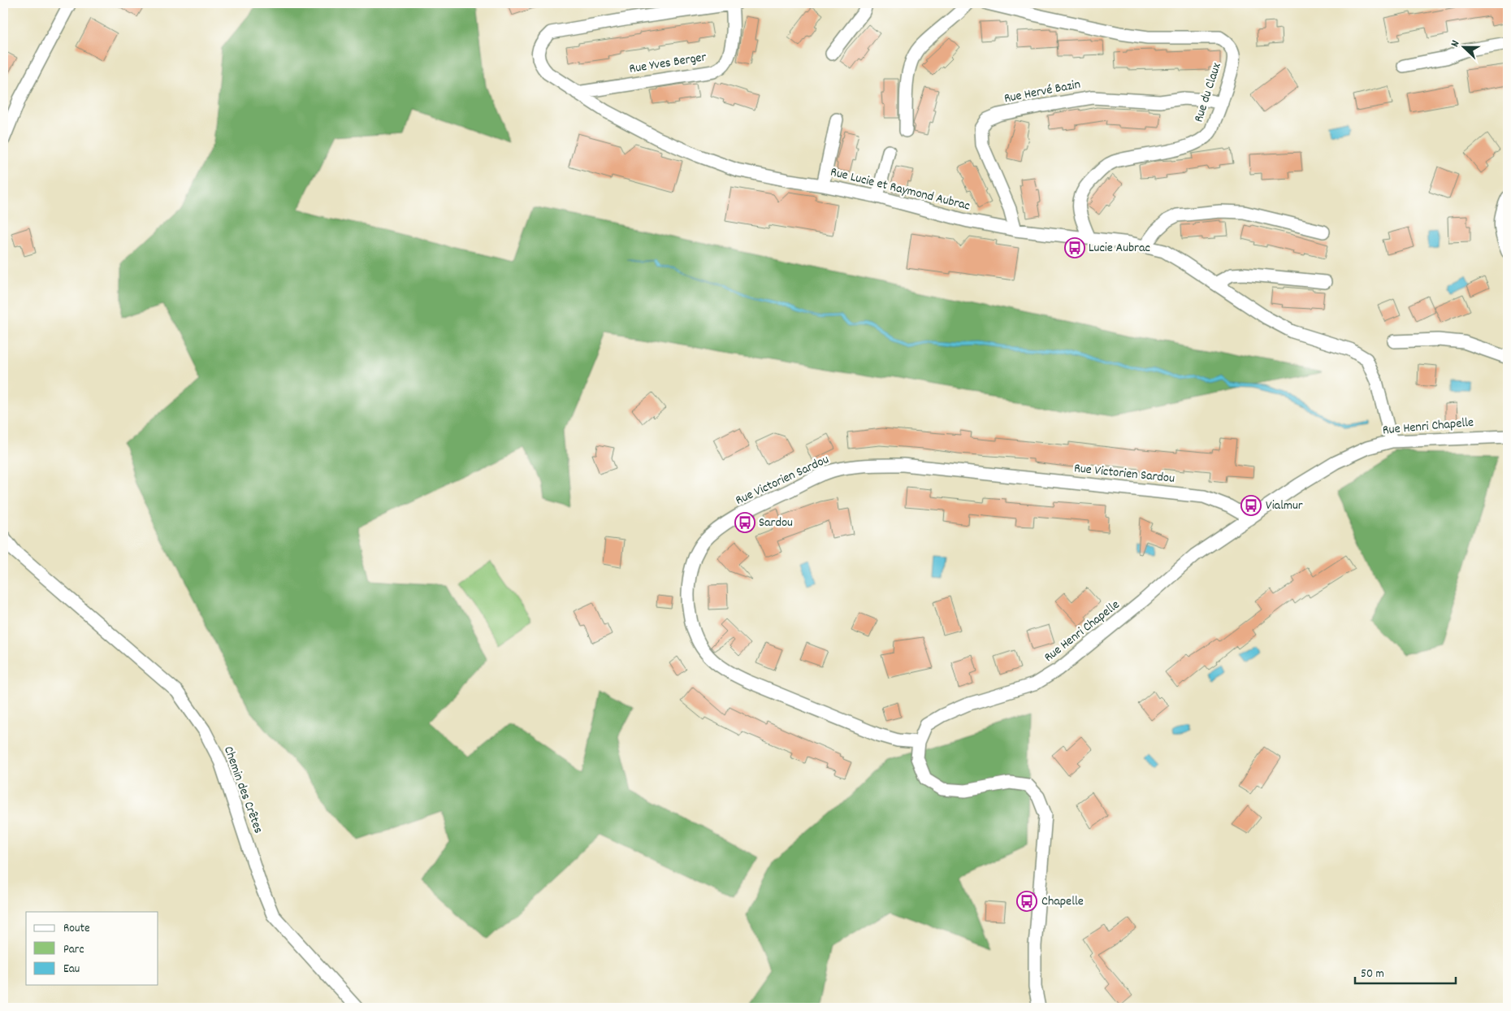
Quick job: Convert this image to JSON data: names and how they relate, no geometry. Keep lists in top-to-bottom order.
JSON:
{
  "streets": {
    "street": [
      "Rue Yves Berger",
      "Rue Hervé Bazin",
      "Rue du Claux",
      "Rue Lucie et Raymond Aubrac",
      "Rue Henri Chapelle",
      "Rue Victorien Sardou",
      "Chemin des Crêtes"
    ]
  },
  "crossings": [
    ["Rue Yves Berger", "Rue Lucie et Raymond Aubrac"],
    ["Rue Hervé Bazin", "Rue du Claux"],
    ["Rue Hervé Bazin", "Rue Lucie et Raymond Aubrac"],
    ["Rue du Claux", "Rue Lucie et Raymond Aubrac"],
    ["Rue Lucie et Raymond Aubrac", "Rue Henri Chapelle"],
    ["Rue Henri Chapelle", "Rue Victorien Sardou"]
  ],
  "places": {
    "bus stop": [
      "Lucie Aubrac",
      "Vialmur",
      "Sardou",
      "Chapelle"
    ]
  },
  "legend": ["Route", "Parc", "Eau"],
  "scale_bar": "50 m",
  "north": "left"
}
